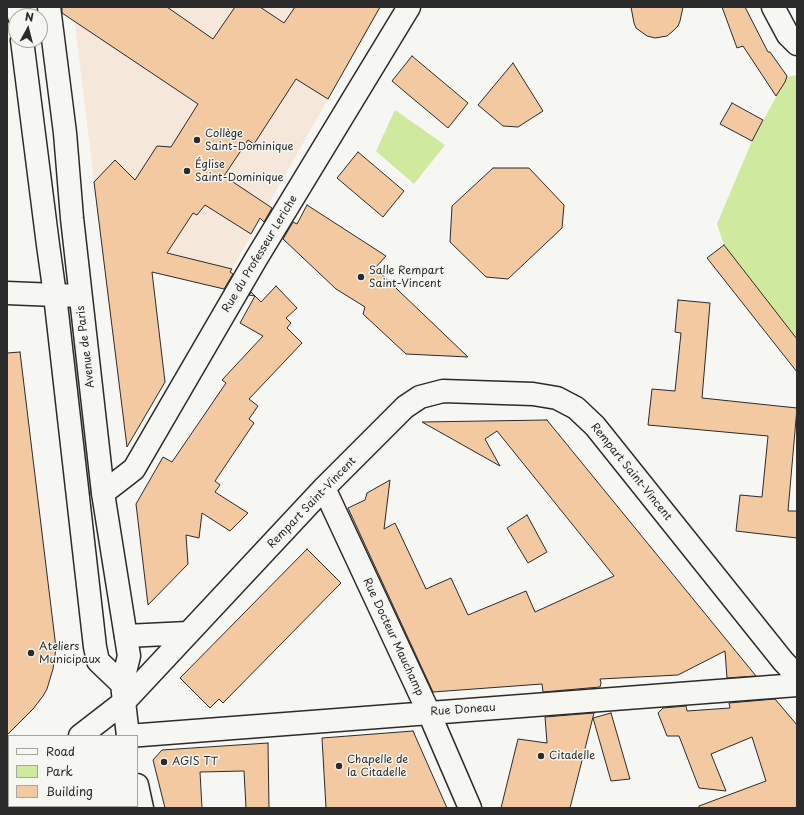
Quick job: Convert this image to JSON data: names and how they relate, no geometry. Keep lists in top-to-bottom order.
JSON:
{
  "streets": {
    "street": [
      "Rue du Professeur Leriche",
      "Avenue de Paris",
      "Rempart Saint-Vincent",
      "Rue Docteur Mauchamp",
      "Rue Doneau"
    ]
  },
  "crossings": [
    ["Rue du Professeur Leriche", "Avenue de Paris"],
    ["Avenue de Paris", "Rempart Saint-Vincent"],
    ["Rempart Saint-Vincent", "Rue Docteur Mauchamp"],
    ["Rue Docteur Mauchamp", "Rue Doneau"]
  ],
  "places": [
    "Collège Saint-Dominique",
    "Église Saint-Dominique",
    "Salle Rempart Saint-Vincent",
    "Ateliers Municipaux",
    "Citadelle",
    "AGIS TT",
    "Chapelle de la Citadelle"
  ],
  "legend": ["Road", "Park", "Building"],
  "north": "top"
}
